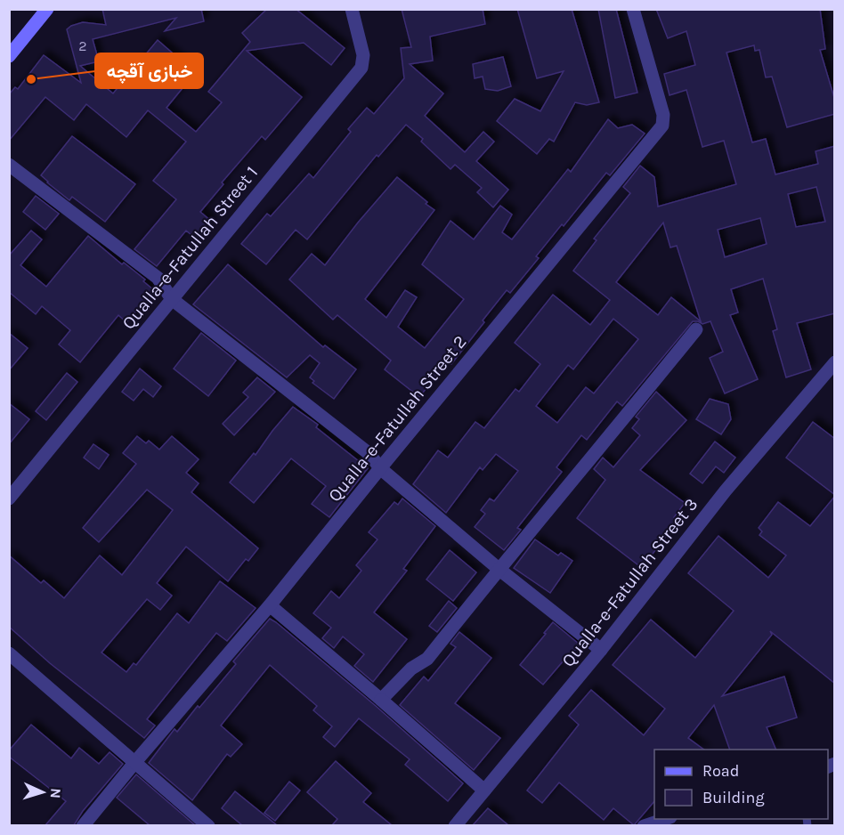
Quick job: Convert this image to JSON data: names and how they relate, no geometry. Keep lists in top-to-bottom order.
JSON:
{
  "streets": {
    "street": ["Qualla-e-Fatullah Street 1", "Qualla-e-Fatullah Street 2", "Qualla-e-Fatullah Street 3"]
  },
  "places": ["خبازی آقچه"],
  "house_numbers": ["2"],
  "legend": ["Road", "Building"],
  "north": "right"
}
